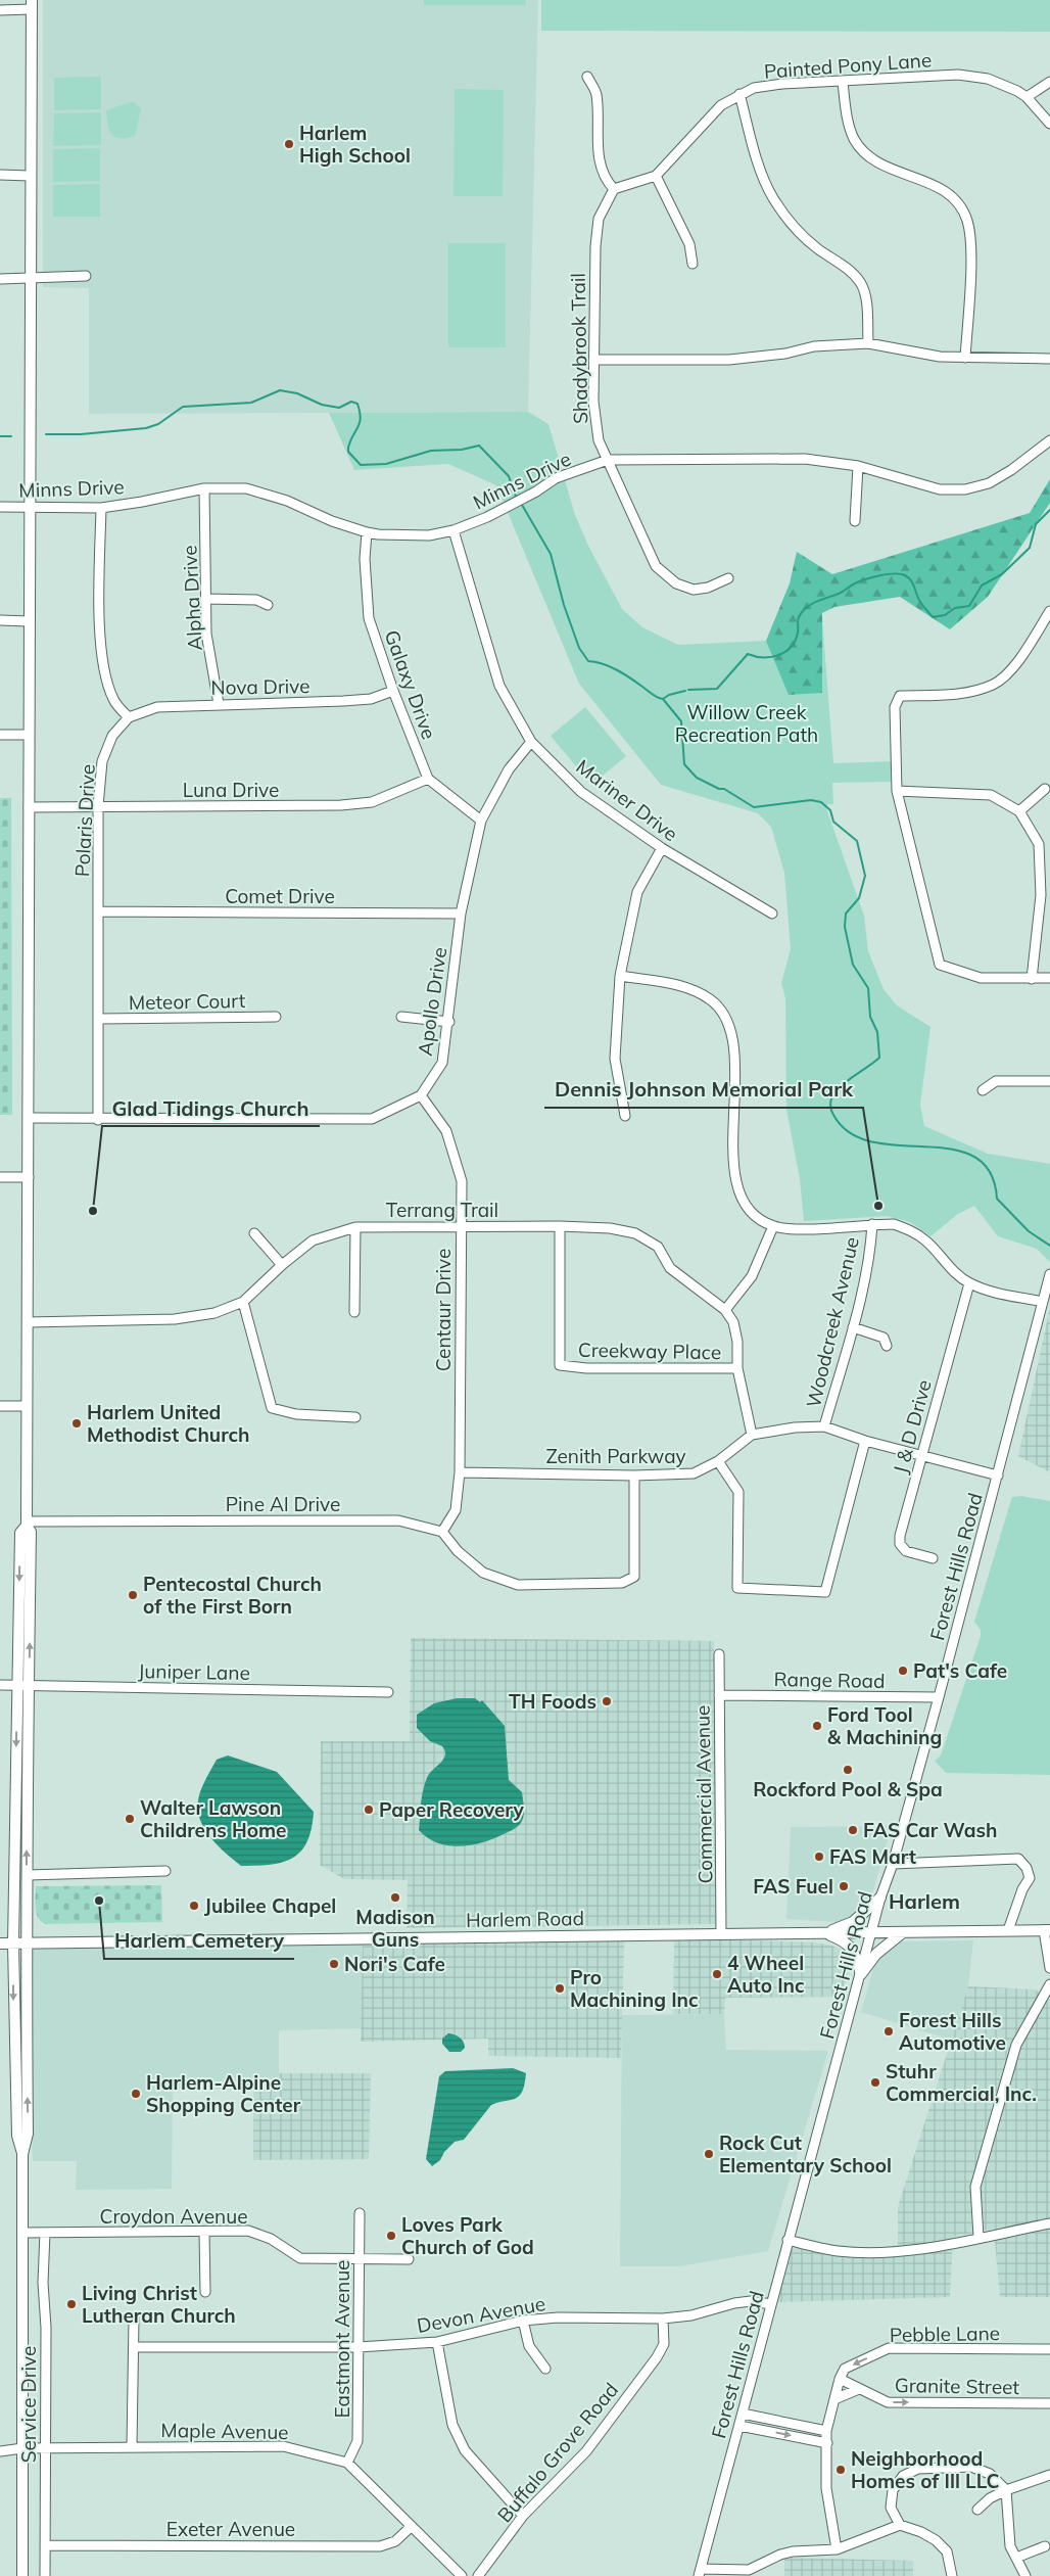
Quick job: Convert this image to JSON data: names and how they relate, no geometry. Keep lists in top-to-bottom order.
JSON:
{
  "streets": {
    "main road": ["Harlem Road"],
    "street": [
      "Painted Pony Lane",
      "Shadybrook Trail",
      "Minns Drive",
      "Alpha Drive",
      "Galaxy Drive",
      "Nova Drive",
      "Luna Drive",
      "Mariner Drive",
      "Polaris Drive",
      "Comet Drive",
      "Meteor Court",
      "Apollo Drive",
      "Terrang Trail",
      "Centaur Drive",
      "Woodcreek Avenue",
      "Creekway Place",
      "J & D Drive",
      "Zenith Parkway",
      "Pine Al Drive",
      "Forest Hills Road",
      "Juniper Lane",
      "Range Road",
      "Commercial Avenue",
      "Croydon Avenue",
      "Devon Avenue",
      "Pebble Lane",
      "Eastmont Avenue",
      "Granite Street",
      "Service Drive",
      "Maple Avenue",
      "Buffalo Grove Road",
      "Exeter Avenue"
    ]
  },
  "crossings": [
    ["Painted Pony Lane", "Shadybrook Trail"],
    ["Shadybrook Trail", "Minns Drive"],
    ["Minns Drive", "Alpha Drive"],
    ["Minns Drive", "Galaxy Drive"],
    ["Minns Drive", "Mariner Drive"],
    ["Alpha Drive", "Nova Drive"],
    ["Galaxy Drive", "Nova Drive"],
    ["Galaxy Drive", "Luna Drive"],
    ["Nova Drive", "Polaris Drive"],
    ["Luna Drive", "Polaris Drive"],
    ["Mariner Drive", "Apollo Drive"],
    ["Polaris Drive", "Comet Drive"],
    ["Polaris Drive", "Meteor Court"],
    ["Comet Drive", "Apollo Drive"],
    ["Apollo Drive", "Centaur Drive"],
    ["Terrang Trail", "Centaur Drive"],
    ["Terrang Trail", "Creekway Place"],
    ["Terrang Trail", "Zenith Parkway"],
    ["Centaur Drive", "Zenith Parkway"],
    ["Centaur Drive", "Pine Al Drive"],
    ["Woodcreek Avenue", "Zenith Parkway"],
    ["J & D Drive", "Zenith Parkway"],
    ["Zenith Parkway", "Forest Hills Road"],
    ["Forest Hills Road", "Range Road"],
    ["Forest Hills Road", "Harlem Road"],
    ["Forest Hills Road", "Devon Avenue"],
    ["Range Road", "Commercial Avenue"],
    ["Commercial Avenue", "Harlem Road"],
    ["Croydon Avenue", "Eastmont Avenue"],
    ["Croydon Avenue", "Service Drive"],
    ["Devon Avenue", "Eastmont Avenue"],
    ["Devon Avenue", "Buffalo Grove Road"],
    ["Pebble Lane", "Granite Street"],
    ["Eastmont Avenue", "Maple Avenue"],
    ["Service Drive", "Maple Avenue"],
    ["Service Drive", "Exeter Avenue"]
  ],
  "one_way": ["Pebble Lane", "Granite Street"],
  "districts": ["Harlem"],
  "parks": ["Willow Creek Recreation Path"],
  "places": [
    "Harlem High School",
    "Dennis Johnson Memorial Park",
    "Glad Tidings Church",
    "Harlem United Methodist Church",
    "Pentecostal Church of the First Born",
    "Pat's Cafe",
    "TH Foods",
    "Ford Tool & Machining",
    "Rockford Pool & Spa",
    "Paper Recovery",
    "Walter Lawson Childrens Home",
    "FAS Car Wash",
    "FAS Mart",
    "FAS Fuel",
    "Madison Guns",
    "Harlem Cemetery",
    "Jubilee Chapel",
    "Nori's Cafe",
    "4 Wheel Auto Inc",
    "Pro Machining Inc",
    "Forest Hills Automotive",
    "Stuhr Commercial, Inc.",
    "Harlem-Alpine Shopping Center",
    "Rock Cut Elementary School",
    "Loves Park Church of God",
    "Living Christ Lutheran Church",
    "Neighborhood Homes of Ill LLC"
  ]
}
